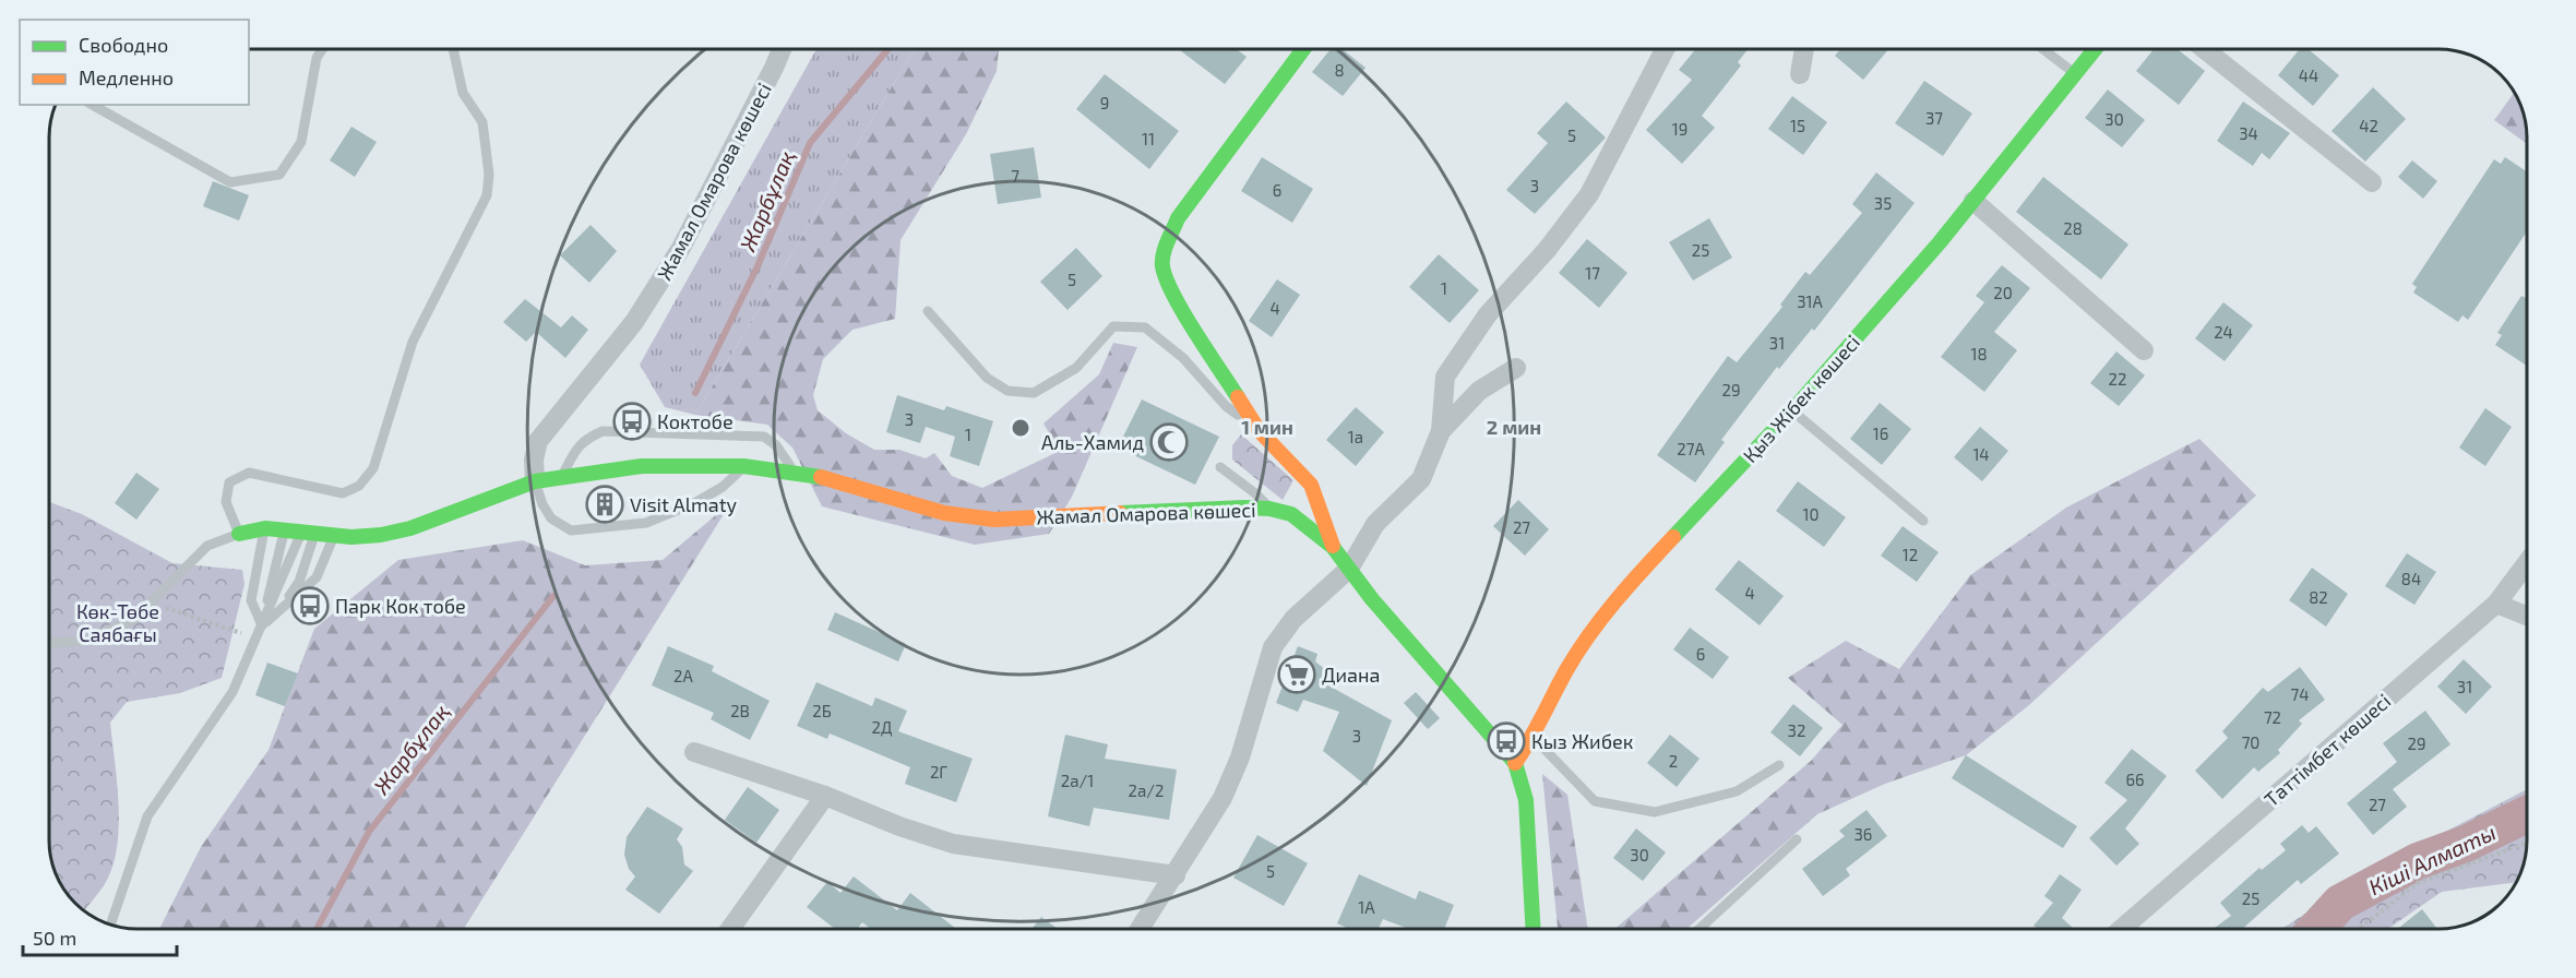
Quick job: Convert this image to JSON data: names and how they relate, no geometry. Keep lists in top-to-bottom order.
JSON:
{
  "streets": {
    "street": ["Жамал Омарова көшесі", "Қыз Жібек көшесі", "Таттімбет көшесі"]
  },
  "crossings": [
    ["Жамал Омарова көшесі", "Қыз Жібек көшесі"]
  ],
  "water": ["Жарбұлақ", "Кіші Алматы"],
  "parks": ["Көк-Төбе Саябағы"],
  "places": {
    "bus stop": ["Коктобе", "Парк Кок тобе", "Кыз Жибек"],
    "mosque": ["Аль-Хамид"],
    "building": ["Visit Almaty"],
    "supermarket": ["Диана"]
  },
  "house_numbers": [
    "8",
    "44",
    "9",
    "37",
    "30",
    "15",
    "42",
    "19",
    "34",
    "5",
    "11",
    "7",
    "3",
    "6",
    "35",
    "28",
    "25",
    "17",
    "5",
    "1",
    "20",
    "31А",
    "4",
    "24",
    "31",
    "18",
    "22",
    "29",
    "3",
    "16",
    "1",
    "1а",
    "27А",
    "14",
    "10",
    "27",
    "12",
    "84",
    "4",
    "82",
    "6",
    "2А",
    "31",
    "74",
    "2В",
    "2Б",
    "72",
    "2Д",
    "32",
    "3",
    "70",
    "29",
    "2",
    "2Г",
    "66",
    "2а/1",
    "2а/2",
    "27",
    "36",
    "30",
    "5",
    "25",
    "1А"
  ],
  "legend": ["Свободно", "Медленно"],
  "scale_bar": "50 m",
  "rings": ["1 мин", "2 мин"]
}
